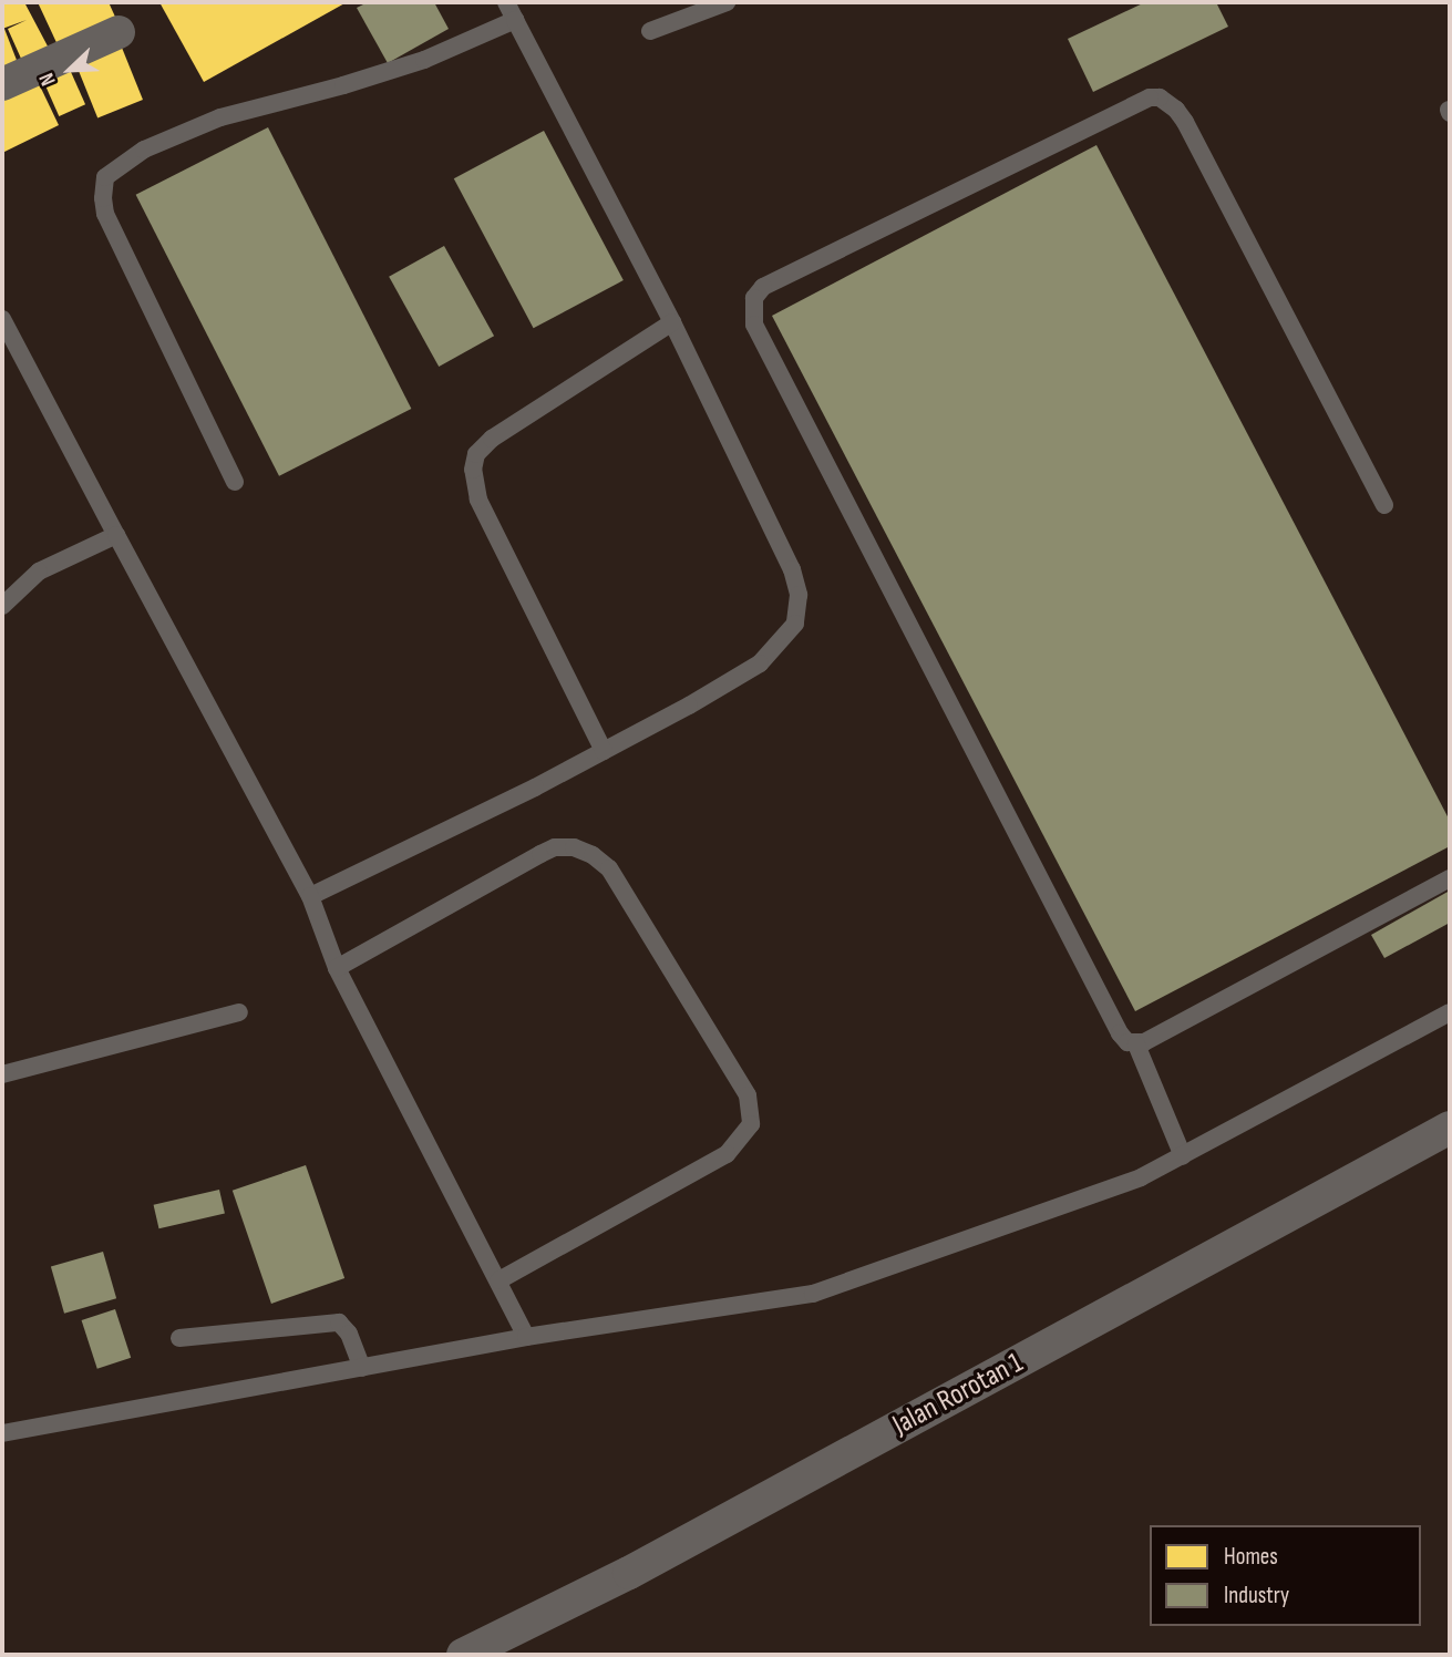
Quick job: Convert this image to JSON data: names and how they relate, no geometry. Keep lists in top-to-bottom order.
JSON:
{
  "streets": {
    "street": ["Jalan Rorotan 1"]
  },
  "legend": ["Homes", "Industry"],
  "north": "bottom left"
}
